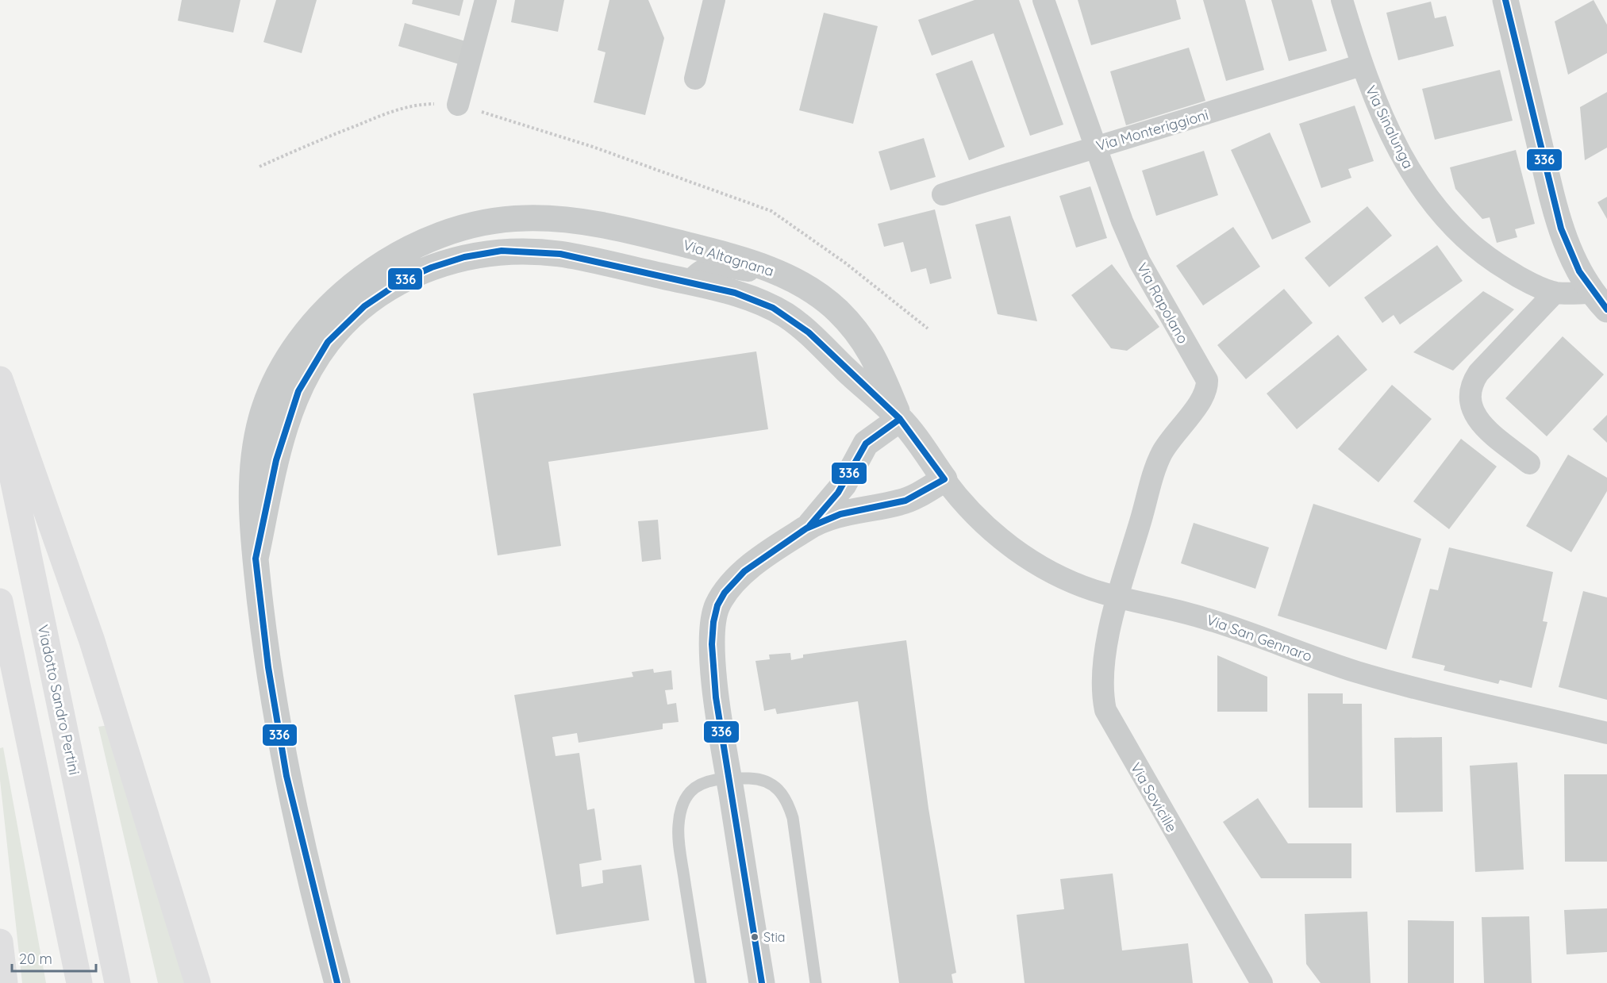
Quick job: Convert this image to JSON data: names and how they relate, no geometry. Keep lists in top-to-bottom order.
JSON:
{
  "streets": {
    "main road": ["Viadotto Sandro Pertini"],
    "street": [
      "Via Sinalunga",
      "Via Monteriggioni",
      "Via Altagnana",
      "Via Rapolano",
      "Via San Gennaro",
      "Via Sovicille"
    ]
  },
  "crossings": [
    ["Via Sinalunga", "Via Monteriggioni"],
    ["Via Monteriggioni", "Via Rapolano"],
    ["Via Altagnana", "Via San Gennaro"],
    ["Via Rapolano", "Via San Gennaro"],
    ["Via Rapolano", "Via Sovicille"],
    ["Via San Gennaro", "Via Sovicille"]
  ],
  "places": ["Stia"],
  "lines": ["transit line 336"],
  "scale_bar": "20 m"
}
